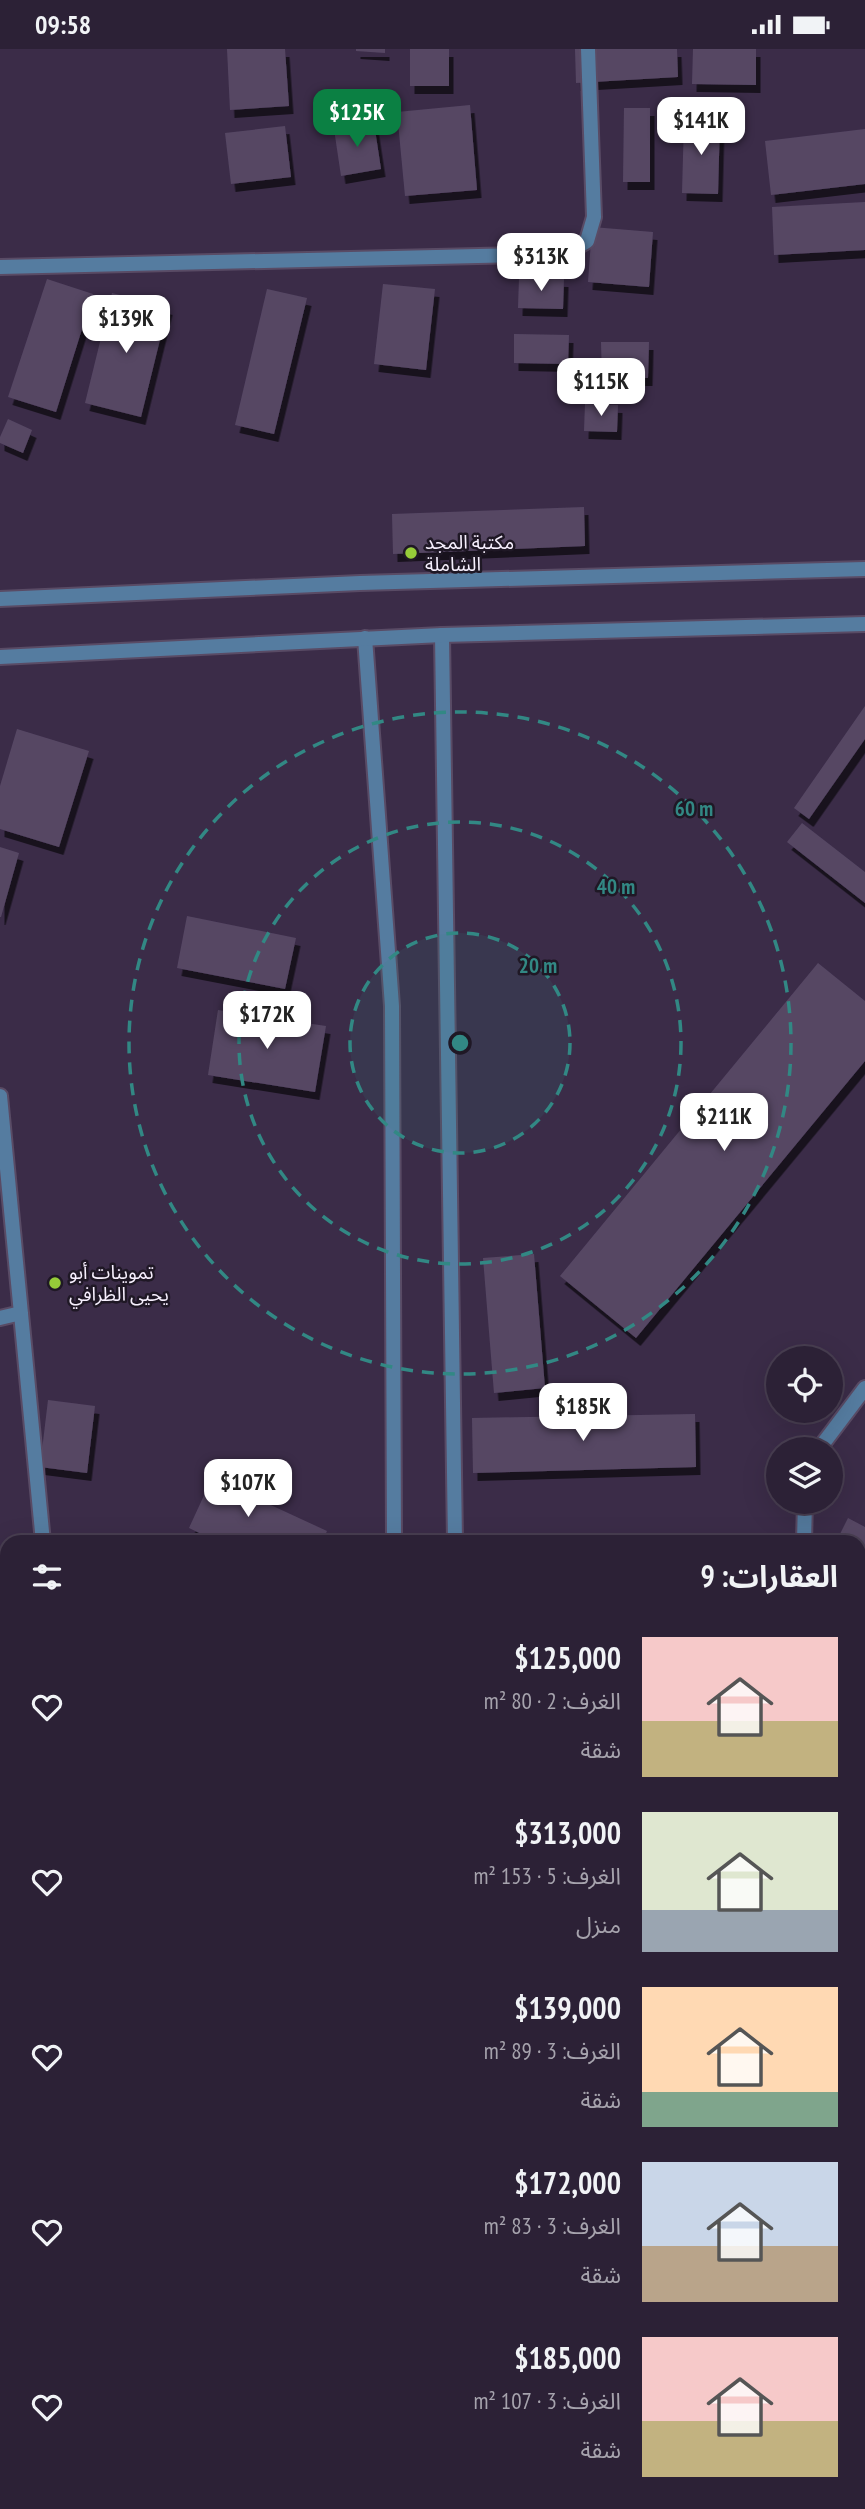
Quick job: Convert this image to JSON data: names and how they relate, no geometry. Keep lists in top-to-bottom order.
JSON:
{
  "places": ["مكتبة المجد الشاملة", "تموينات أبو يحيى الظرافي"],
  "page": {
    "status": "09:58",
    "price": [
      "$125K",
      "$141K",
      "$313K",
      "$139K",
      "$115K",
      "$172K",
      "$211K",
      "$185K",
      "$107K"
    ],
    "heading": "العقارات: 9",
    "list": [
      {
        "name": "$125,000",
        "note": "الغرف: 2 · 80 m² · شقة"
      },
      {
        "name": "$313,000",
        "note": "الغرف: 5 · 153 m² · منزل"
      },
      {
        "name": "$139,000",
        "note": "الغرف: 3 · 89 m² · شقة"
      },
      {
        "name": "$172,000",
        "note": "الغرف: 3 · 83 m² · شقة"
      },
      {
        "name": "$185,000",
        "note": "الغرف: 3 · 107 m² · شقة"
      }
    ]
  },
  "rings": ["60 m", "40 m", "20 m"]
}
